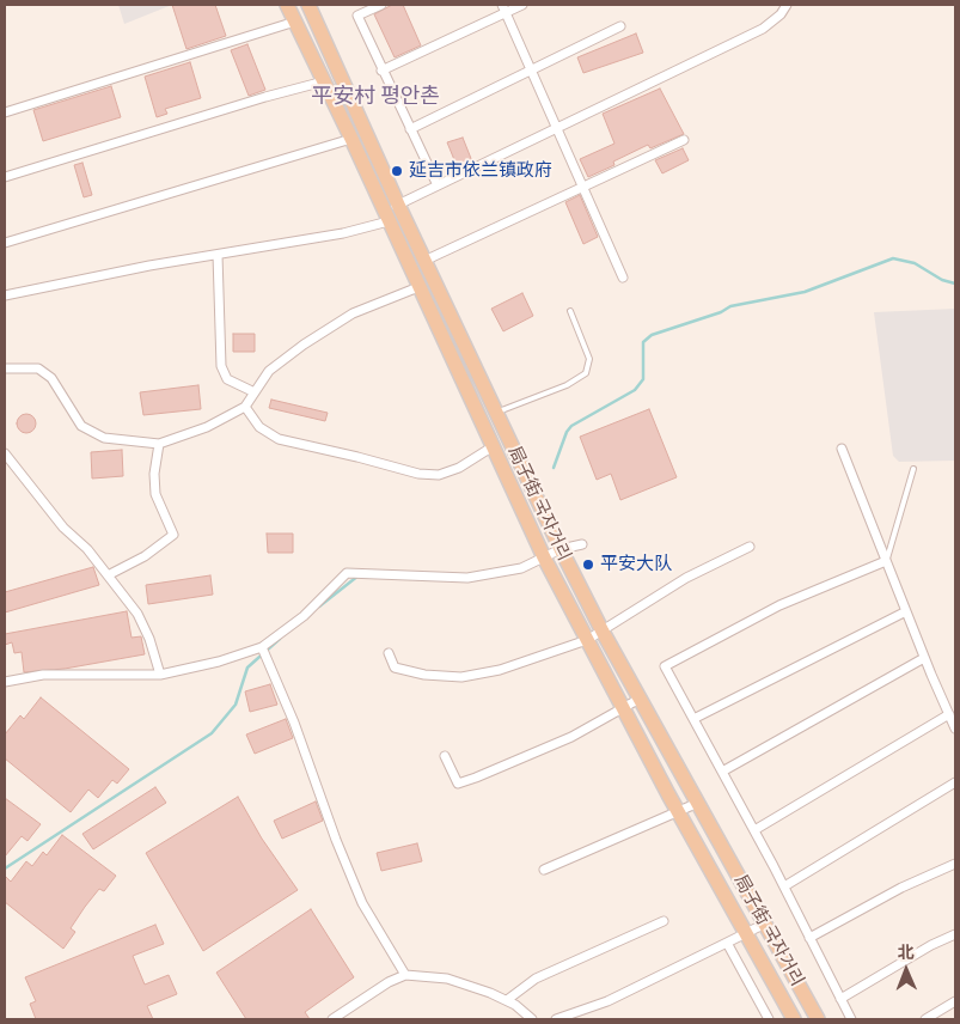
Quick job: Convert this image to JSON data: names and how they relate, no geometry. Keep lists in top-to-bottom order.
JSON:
{
  "streets": {
    "main road": ["局子街 국자거리"]
  },
  "districts": ["平安村 평안촌"],
  "places": ["延吉市依兰镇政府", "平安大队"],
  "north": "top"
}
